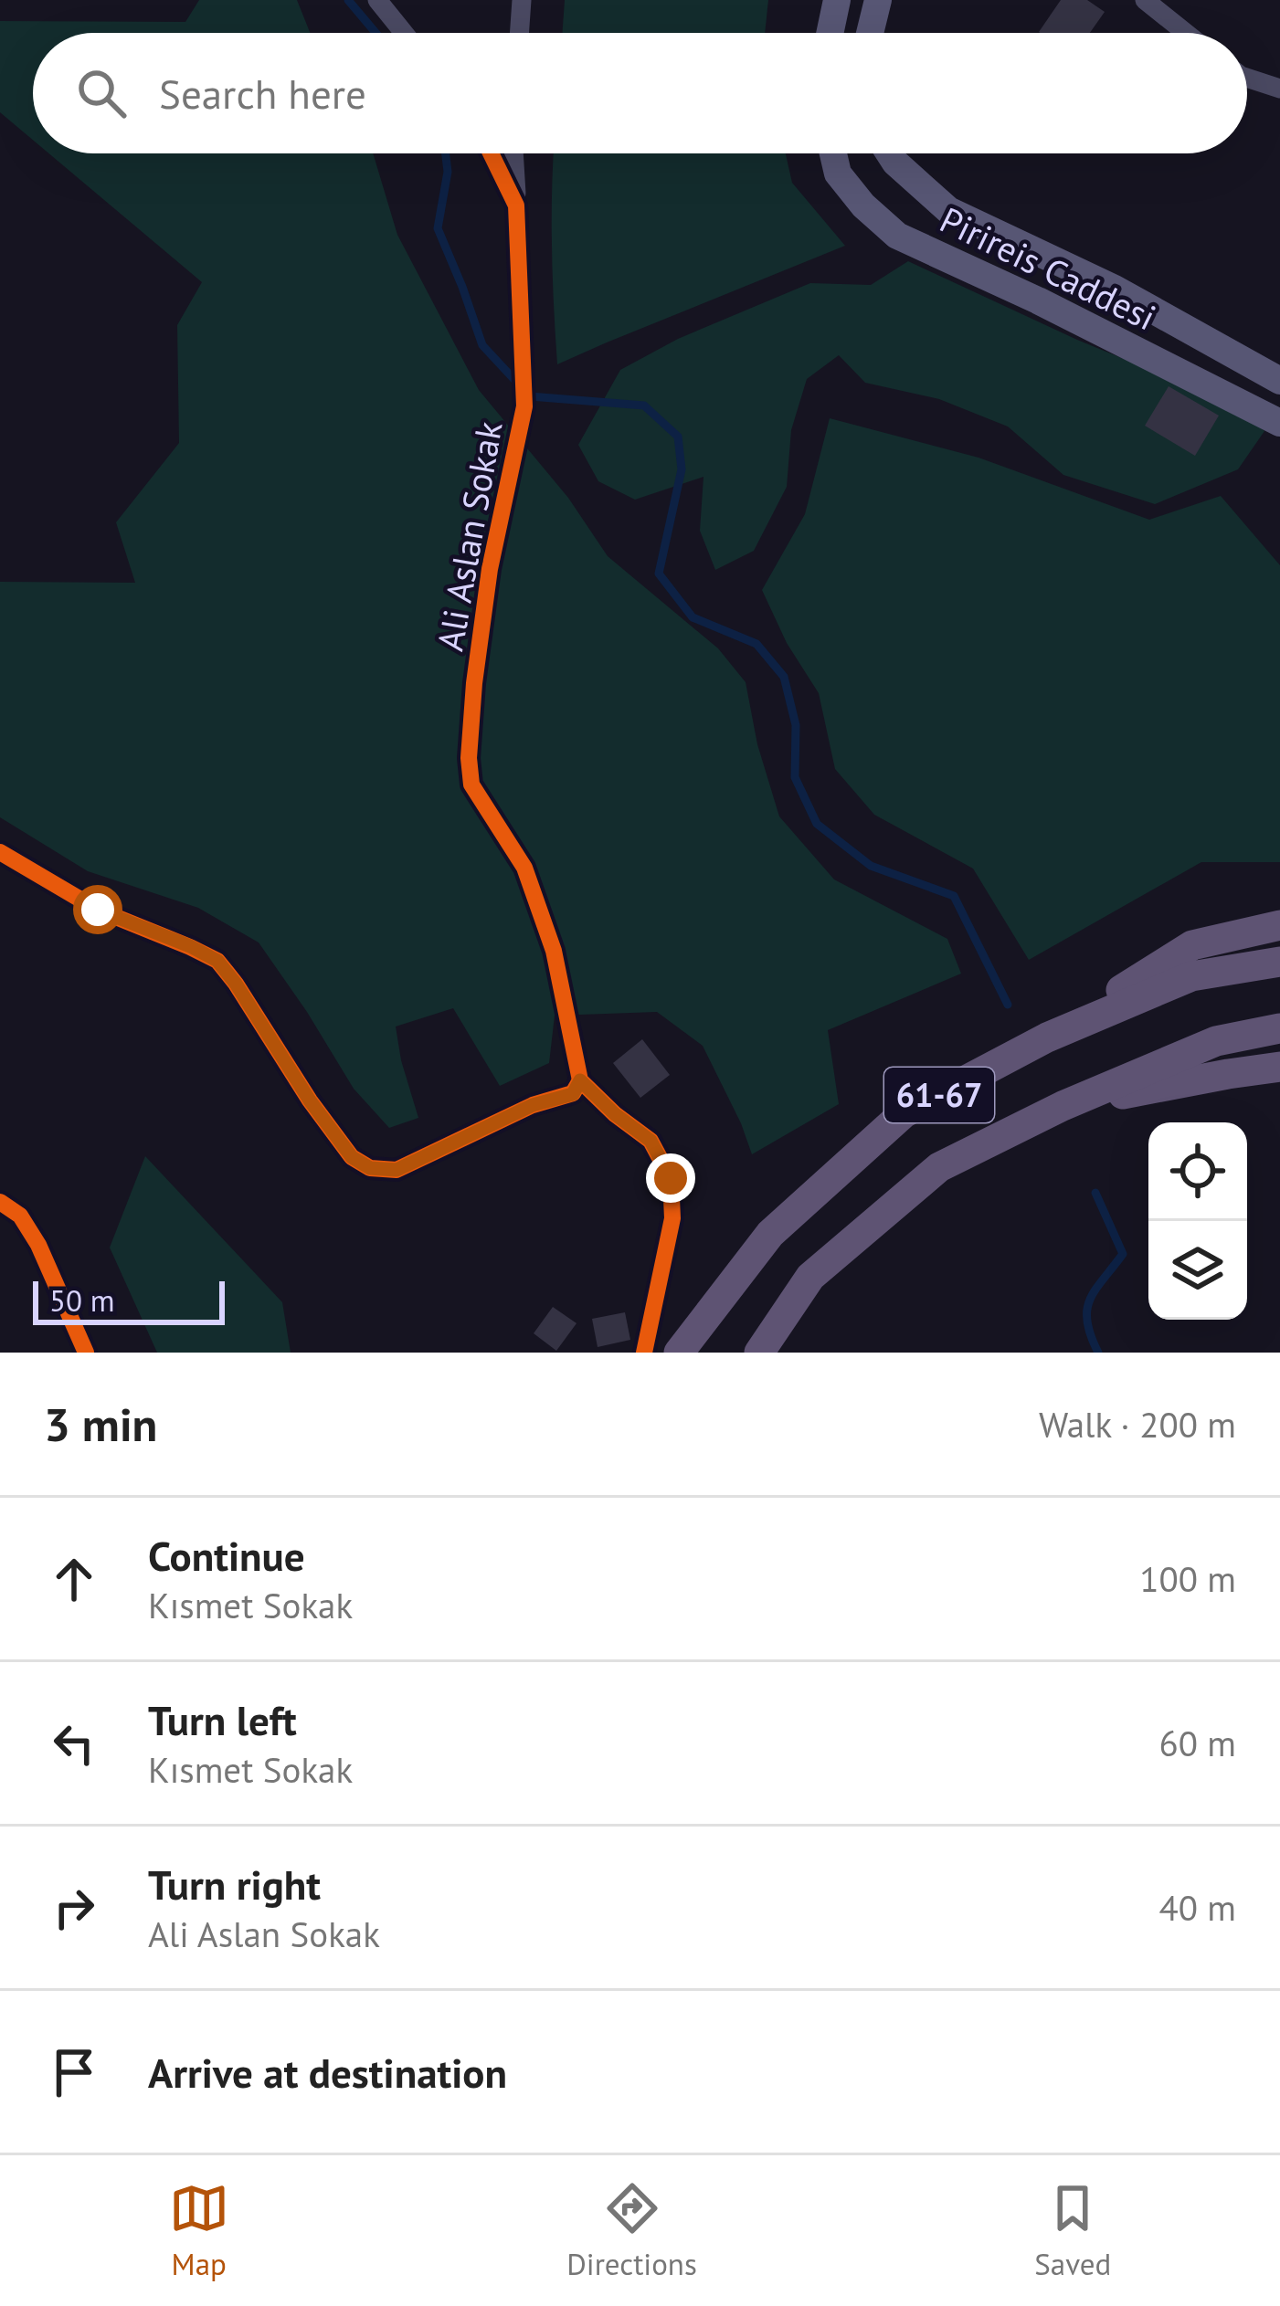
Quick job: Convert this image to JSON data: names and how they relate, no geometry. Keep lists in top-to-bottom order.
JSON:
{
  "streets": {
    "main road": ["Pirireis Caddesi", "61-67"],
    "street": ["Ali Aslan Sokak"]
  },
  "scale_bar": "50 m",
  "page": {
    "search": "Search here",
    "scale": "50 m",
    "heading": ["3 min", "Walk · 200 m"],
    "list": [
      ["Continue", "Kısmet Sokak", "100 m"],
      ["Turn left", "Kısmet Sokak", "60 m"],
      ["Turn right", "Ali Aslan Sokak", "40 m"],
      "Arrive at destination"
    ],
    "nav": ["Map", "Directions", "Saved"]
  }
}
